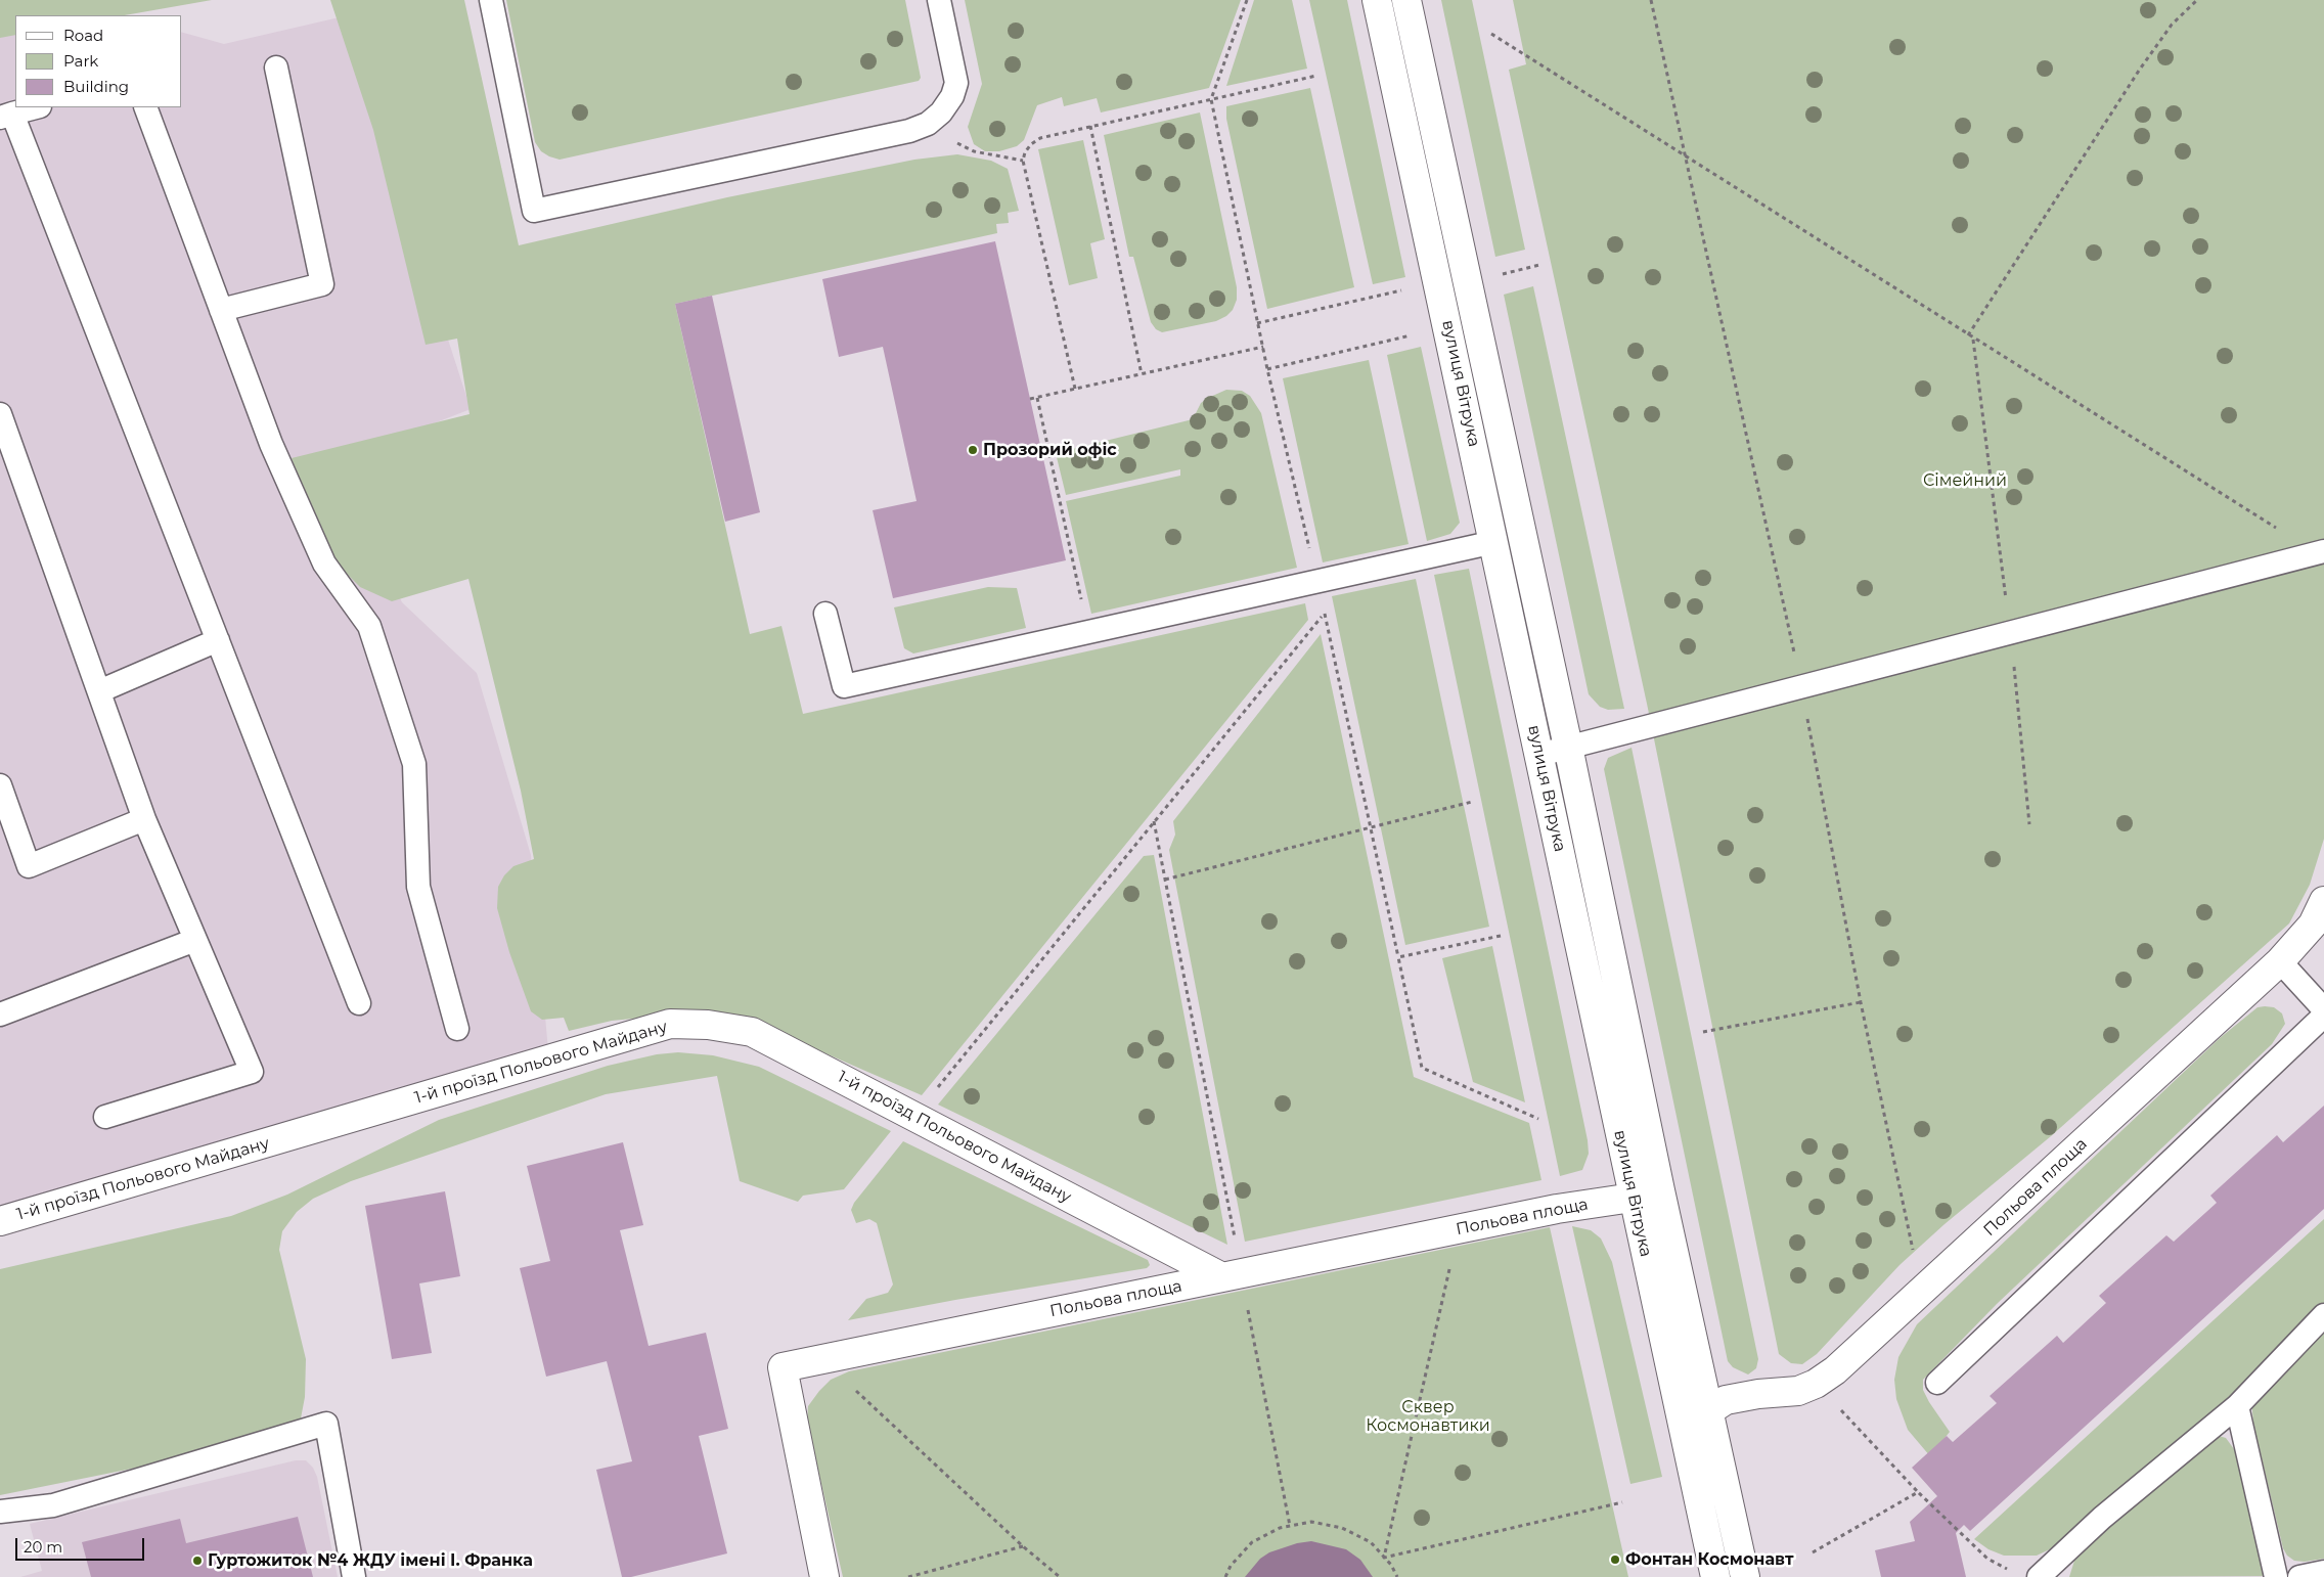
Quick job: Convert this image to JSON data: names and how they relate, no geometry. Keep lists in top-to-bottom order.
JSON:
{
  "streets": {
    "street": ["вулиця Вітрука", "1-й проїзд Польового Майдану", "Польова площа"]
  },
  "crossings": [
    ["вулиця Вітрука", "Польова площа"],
    ["1-й проїзд Польового Майдану", "Польова площа"]
  ],
  "parks": ["Сімейний", "Сквер Космонавтики"],
  "places": ["Прозорий офіс", "Фонтан Космонавт", "Гуртожиток №4 ЖДУ імені І. Франка"],
  "legend": ["Road", "Park", "Building"],
  "scale_bar": "20 m"
}
